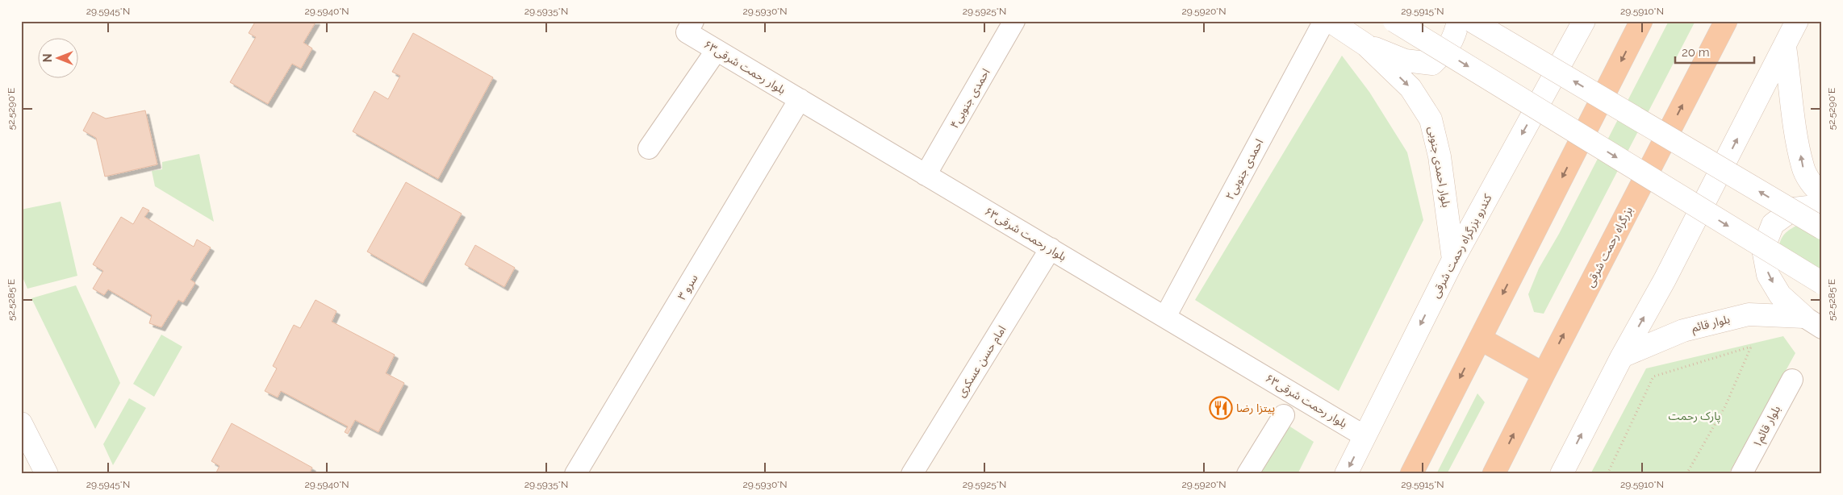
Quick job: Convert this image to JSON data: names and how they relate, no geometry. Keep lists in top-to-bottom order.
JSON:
{
  "streets": {
    "highway": ["بزرگراه رحمت شرقی"],
    "main road": ["بلوار احمدی جنوبی", "کندرو بزرگراه رحمت شرقی", "بلوار قائم"],
    "street": [
      "بلوار رحمت شرقی۶۳",
      "احمدی جنوبی۴",
      "احمدی جنوبی۲",
      "سرو ۳",
      "امام حسن عسکری",
      "بلوار قائم۱"
    ]
  },
  "crossings": [
    ["بلوار رحمت شرقی۶۳", "احمدی جنوبی۴"],
    ["بلوار رحمت شرقی۶۳", "احمدی جنوبی۲"],
    ["بلوار رحمت شرقی۶۳", "کندرو بزرگراه رحمت شرقی"],
    ["بلوار رحمت شرقی۶۳", "سرو ۳"],
    ["بلوار رحمت شرقی۶۳", "امام حسن عسکری"],
    ["بلوار احمدی جنوبی", "کندرو بزرگراه رحمت شرقی"]
  ],
  "one_way": ["بلوار احمدی جنوبی"],
  "parks": ["پارک رحمت"],
  "places": {
    "restaurant": ["پیتزا رضا"]
  },
  "scale_bar": "20 m",
  "north": "left",
  "coordinates": [
    "29.5945°N",
    "29.5940°N",
    "29.5935°N",
    "29.5930°N",
    "29.5925°N",
    "29.5920°N",
    "29.5915°N",
    "29.5910°N",
    "52.5290°E",
    "52.5285°E"
  ]
}
